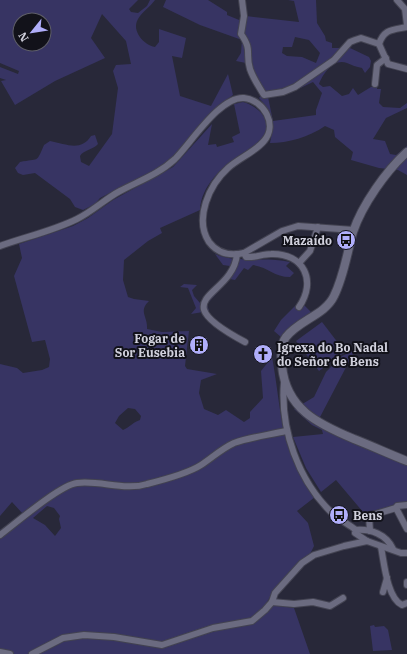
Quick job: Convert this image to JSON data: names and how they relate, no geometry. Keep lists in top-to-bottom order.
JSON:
{
  "places": {
    "bus stop": ["Mazaído", "Bens"],
    "building": ["Fogar de Sor Eusebia"],
    "church": ["Igrexa do Bo Nadal do Señor de Bens"]
  },
  "north": "bottom left"
}
